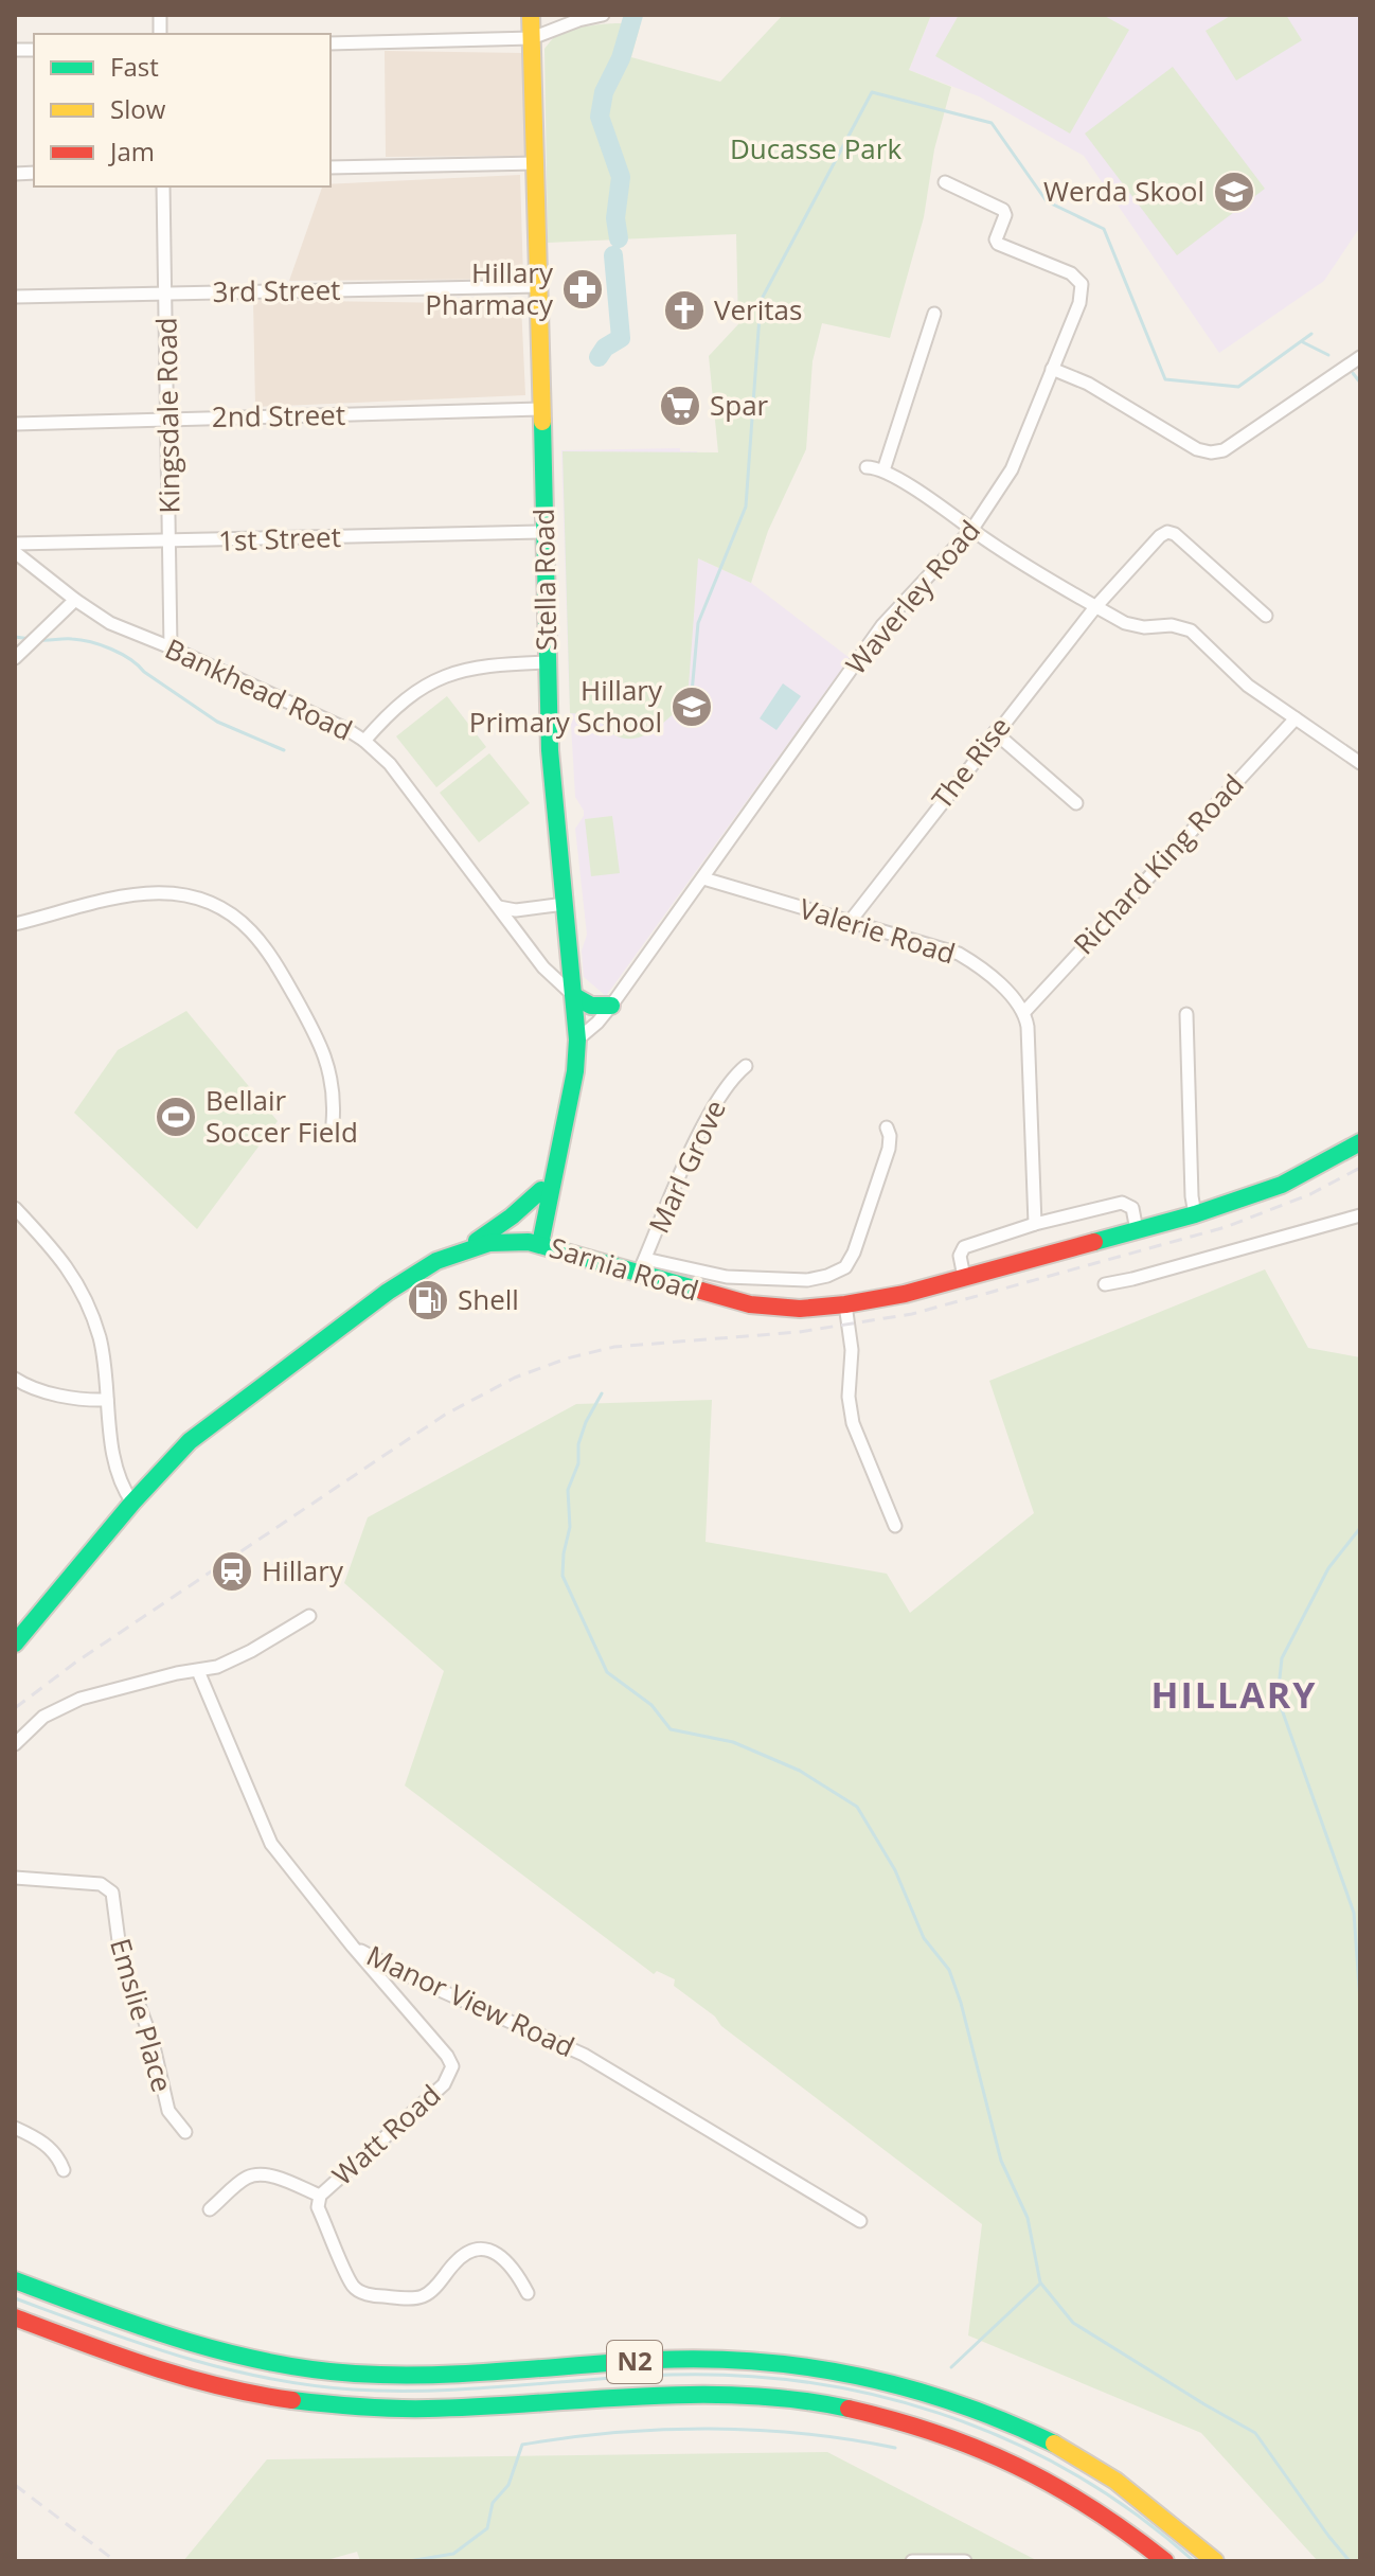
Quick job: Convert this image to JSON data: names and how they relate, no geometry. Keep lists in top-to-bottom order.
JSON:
{
  "streets": {
    "main road": ["Stella Road", "Sarnia Road", "N2"],
    "street": [
      "3rd Street",
      "Kingsdale Road",
      "2nd Street",
      "1st Street",
      "Waverley Road",
      "Bankhead Road",
      "The Rise",
      "Richard King Road",
      "Valerie Road",
      "Marl Grove",
      "Manor View Road",
      "Emslie Place",
      "Watt Road"
    ]
  },
  "crossings": [
    ["3rd Street", "Kingsdale Road"],
    ["3rd Street", "Stella Road"],
    ["Kingsdale Road", "2nd Street"],
    ["Kingsdale Road", "1st Street"],
    ["Kingsdale Road", "Bankhead Road"],
    ["2nd Street", "Stella Road"],
    ["1st Street", "Stella Road"],
    ["Stella Road", "Waverley Road"],
    ["Stella Road", "Bankhead Road"],
    ["Stella Road", "Sarnia Road"],
    ["Waverley Road", "Valerie Road"],
    ["The Rise", "Valerie Road"],
    ["Richard King Road", "Valerie Road"],
    ["Marl Grove", "Sarnia Road"],
    ["Manor View Road", "Watt Road"]
  ],
  "districts": ["HILLARY"],
  "parks": ["Ducasse Park"],
  "places": {
    "school or university": ["Werda Skool", "Hillary Primary School"],
    "pharmacy": ["Hillary Pharmacy"],
    "church": ["Veritas"],
    "supermarket": ["Spar"],
    "sports": ["Bellair Soccer Field"],
    "fuel station": ["Shell"],
    "station": ["Hillary"]
  },
  "legend": ["Fast", "Slow", "Jam"]
}
